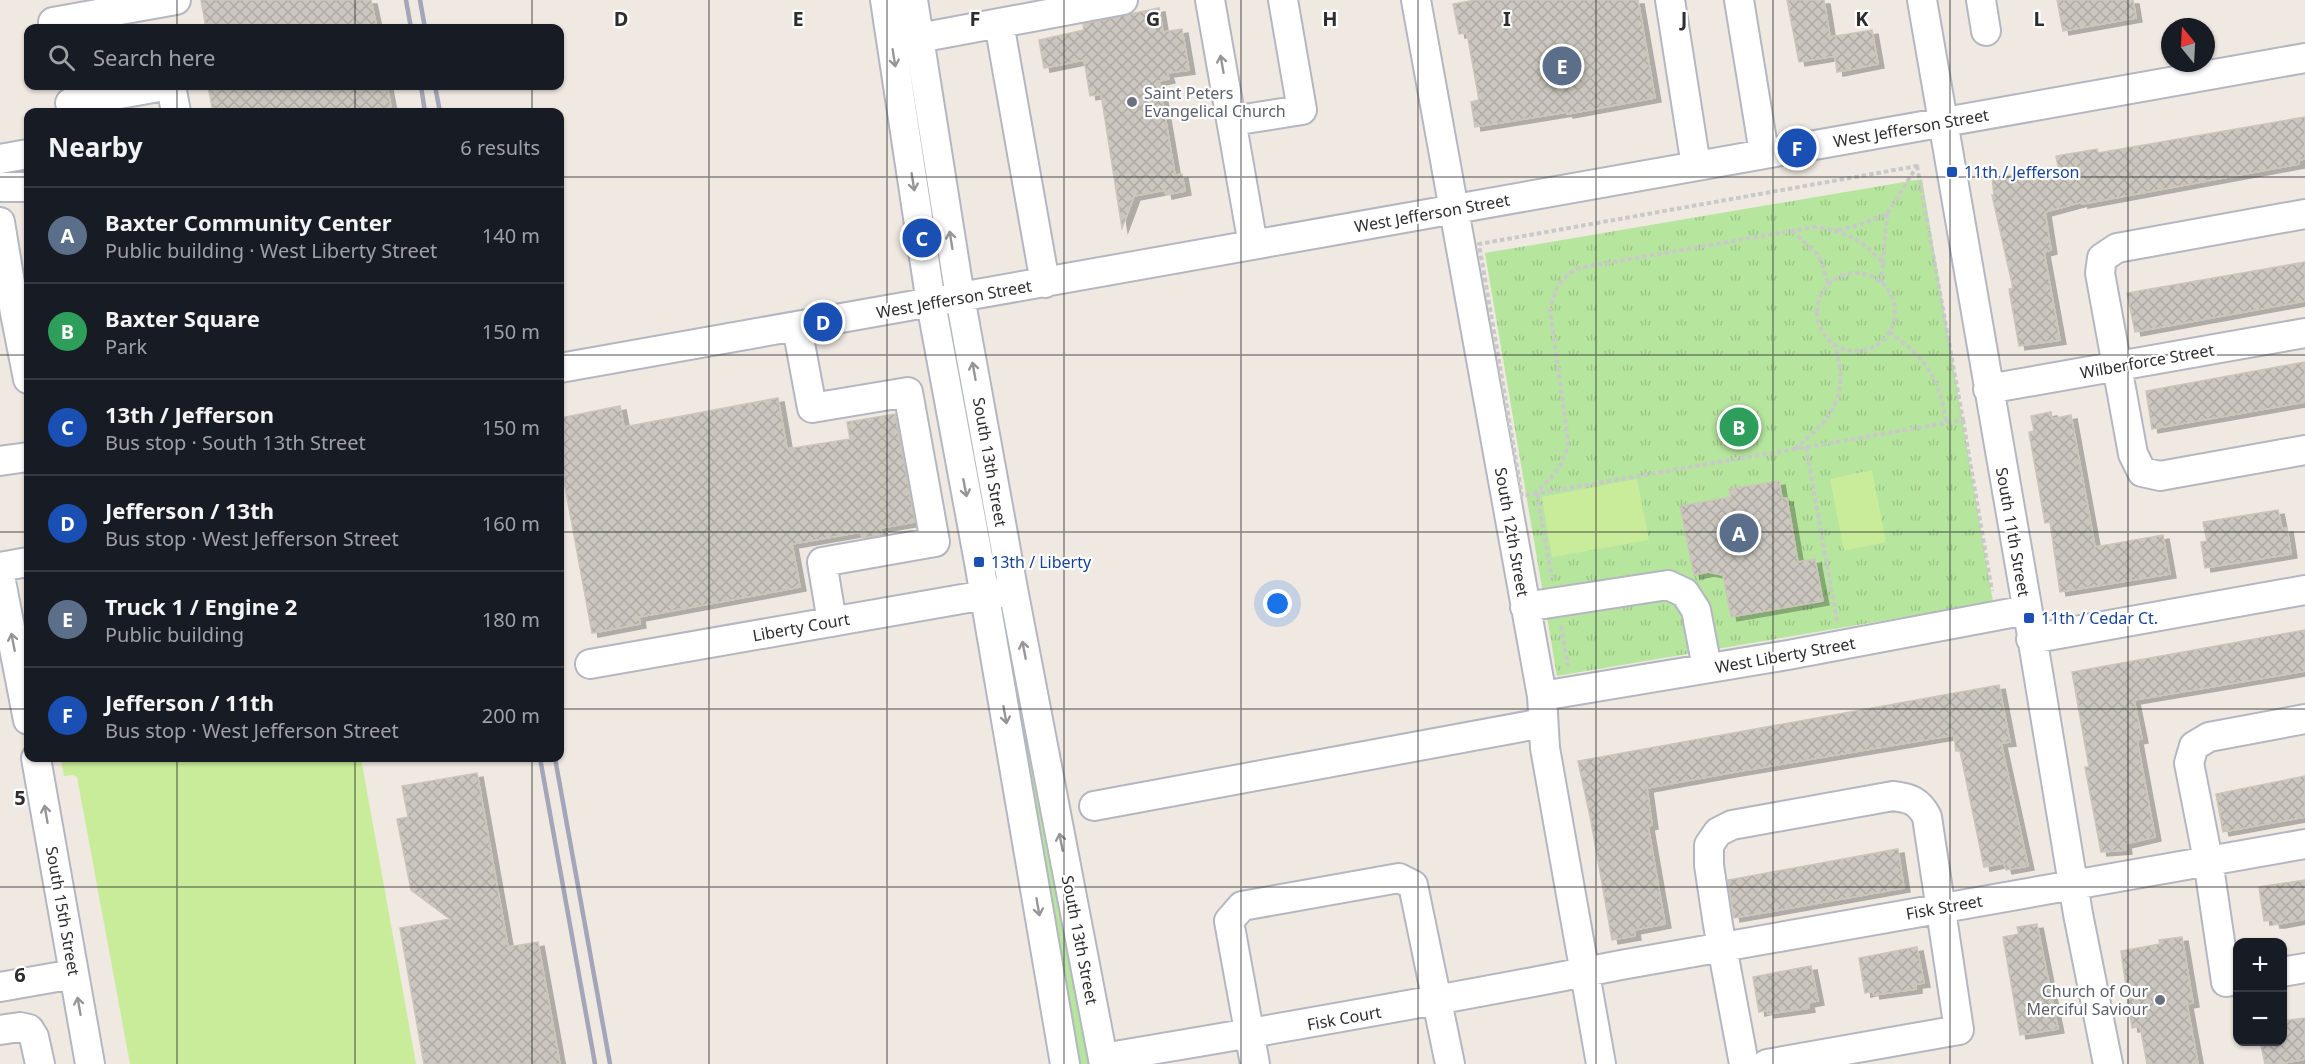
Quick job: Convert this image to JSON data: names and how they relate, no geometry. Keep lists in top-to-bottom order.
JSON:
{
  "streets": {
    "street": [
      "West Jefferson Street",
      "Wilberforce Street",
      "South 13th Street",
      "South 12th Street",
      "South 11th Street",
      "Liberty Court",
      "West Liberty Street",
      "Fisk Street",
      "South 15th Street",
      "Fisk Court"
    ]
  },
  "crossings": [
    ["West Jefferson Street", "South 13th Street"],
    ["West Jefferson Street", "South 12th Street"],
    ["West Jefferson Street", "South 11th Street"],
    ["Wilberforce Street", "South 11th Street"],
    ["South 13th Street", "Liberty Court"],
    ["South 13th Street", "Fisk Court"],
    ["South 12th Street", "West Liberty Street"],
    ["South 12th Street", "Fisk Street"],
    ["South 12th Street", "Fisk Court"],
    ["South 11th Street", "West Liberty Street"],
    ["South 11th Street", "Fisk Street"],
    ["Fisk Street", "Fisk Court"]
  ],
  "one_way": ["South 15th Street"],
  "places": {
    "other": ["Saint Peters Evangelical Church", "Church of Our Merciful Saviour"],
    "transit": ["11th / Jefferson", "13th / Liberty", "11th / Cedar Ct."]
  },
  "north": "top",
  "page": {
    "search": "Search here",
    "pins": [
      "E",
      "F",
      "C",
      "D",
      "B",
      "A"
    ],
    "heading": ["Nearby", "6 results"],
    "list": [
      {
        "mark": "A",
        "name": "Baxter Community Center",
        "note": "Public building · West Liberty Street",
        "value": "140 m"
      },
      {
        "mark": "B",
        "name": "Baxter Square",
        "note": "Park",
        "value": "150 m"
      },
      {
        "mark": "C",
        "name": "13th / Jefferson",
        "note": "Bus stop · South 13th Street",
        "value": "150 m"
      },
      {
        "mark": "D",
        "name": "Jefferson / 13th",
        "note": "Bus stop · West Jefferson Street",
        "value": "160 m"
      },
      {
        "mark": "E",
        "name": "Truck 1 / Engine 2",
        "note": "Public building",
        "value": "180 m"
      },
      {
        "mark": "F",
        "name": "Jefferson / 11th",
        "note": "Bus stop · West Jefferson Street",
        "value": "200 m"
      }
    ],
    "map_buttons": ["+", "−"]
  },
  "grid": {
    "columns": [
      "D",
      "E",
      "F",
      "G",
      "H",
      "I",
      "J",
      "K",
      "L"
    ],
    "rows": ["5", "6"]
  }
}
